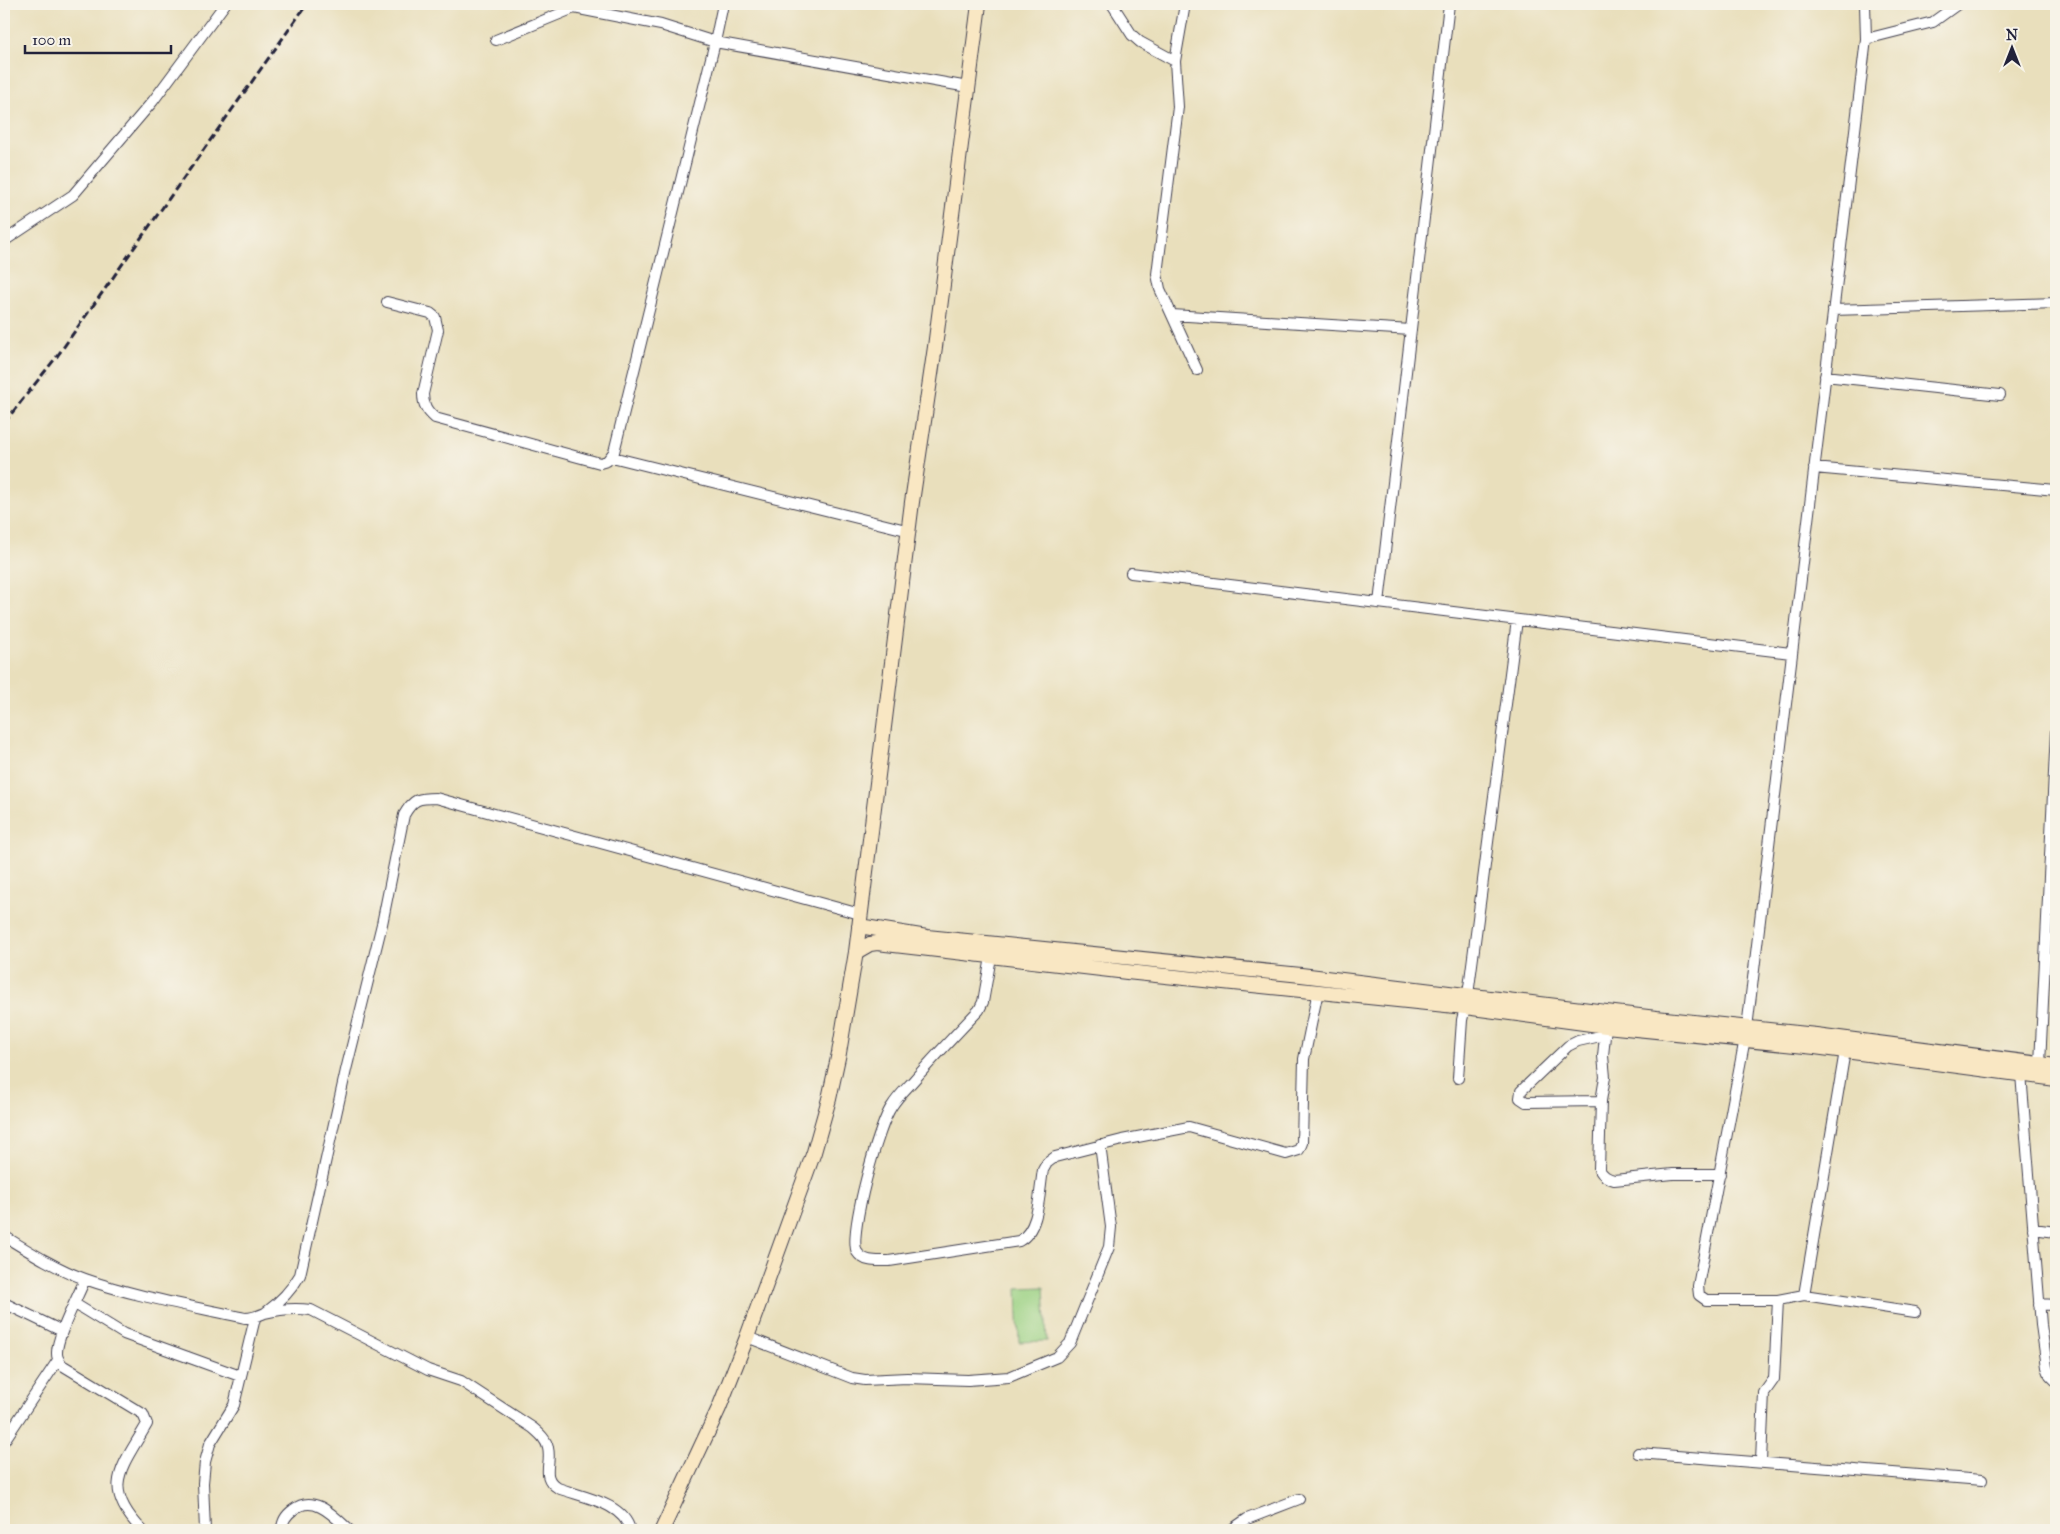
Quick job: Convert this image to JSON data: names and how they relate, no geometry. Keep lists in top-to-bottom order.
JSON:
{
  "scale_bar": "100 m",
  "north": "top"
}
